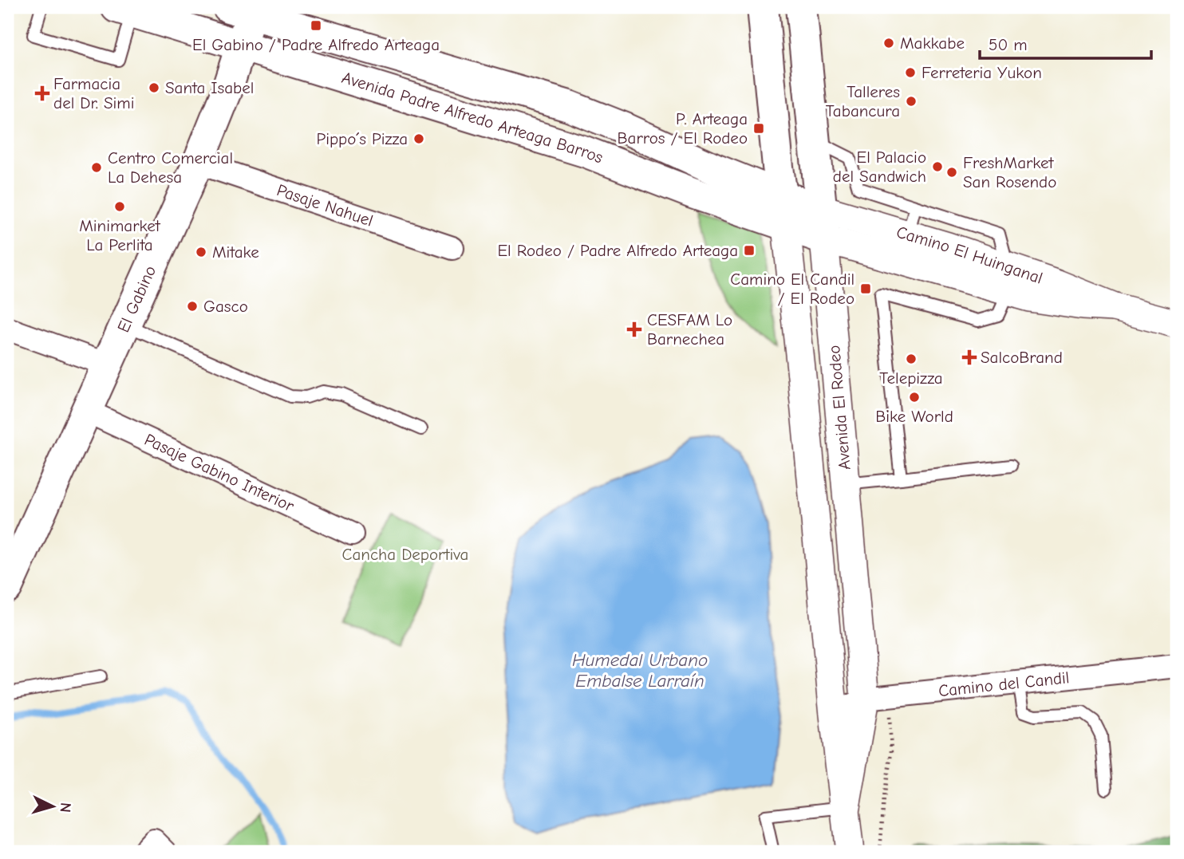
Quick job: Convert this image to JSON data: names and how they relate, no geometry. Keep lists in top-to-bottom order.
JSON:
{
  "streets": {
    "main road": ["Avenida Padre Alfredo Arteaga Barros", "El Gabino", "Avenida El Rodeo"],
    "street": [
      "Pasaje Nahuel",
      "Camino El Huinganal",
      "Pasaje Gabino Interior",
      "Camino del Candil"
    ]
  },
  "crossings": [
    ["Avenida Padre Alfredo Arteaga Barros", "Camino El Huinganal"],
    ["Avenida Padre Alfredo Arteaga Barros", "El Gabino"],
    ["Avenida Padre Alfredo Arteaga Barros", "Avenida El Rodeo"],
    ["Pasaje Nahuel", "El Gabino"],
    ["Camino El Huinganal", "Avenida El Rodeo"],
    ["El Gabino", "Pasaje Gabino Interior"],
    ["Avenida El Rodeo", "Camino del Candil"]
  ],
  "water": ["Humedal Urbano Embalse Larraín"],
  "parks": ["Cancha Deportiva"],
  "places": {
    "transit": [
      "El Gabino / Padre Alfredo Arteaga",
      "P. Arteaga Barros / El Rodeo",
      "El Rodeo / Padre Alfredo Arteaga",
      "Camino El Candil / El Rodeo"
    ],
    "other": [
      "Makkabe",
      "Ferreteria Yukon",
      "Santa Isabel",
      "Talleres Tabancura",
      "Pippo´s Pizza",
      "El Palacio del Sandwich",
      "Centro Comercial La Dehesa",
      "FreshMarket San Rosendo",
      "Minimarket La Perlita",
      "Mitake",
      "Gasco",
      "Telepizza",
      "Bike World"
    ],
    "health": ["Farmacia del Dr. Simi", "CESFAM Lo Barnechea", "SalcoBrand"]
  },
  "scale_bar": "50 m",
  "north": "right"
}
